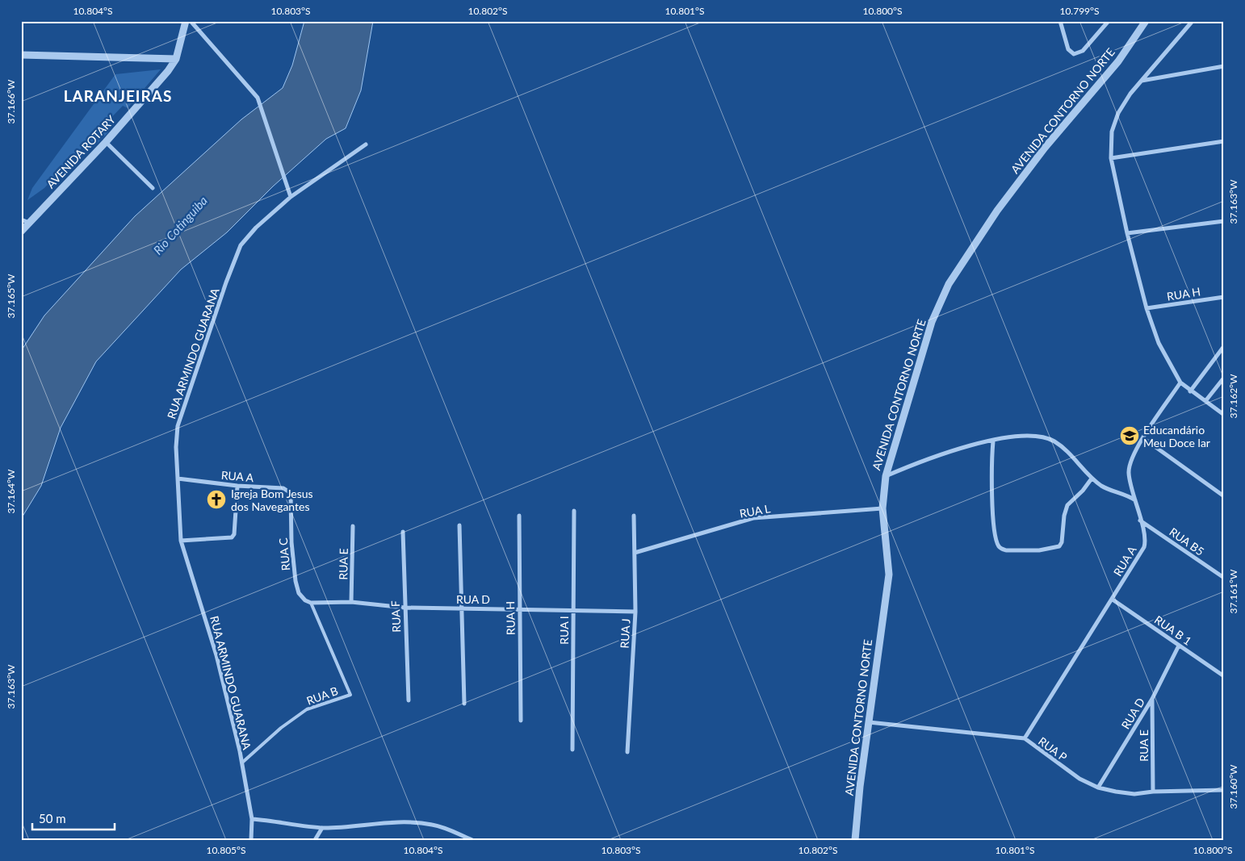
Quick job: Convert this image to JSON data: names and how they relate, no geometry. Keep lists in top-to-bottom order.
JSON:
{
  "streets": {
    "street": [
      "AVENIDA CONTORNO NORTE",
      "AVENIDA ROTARY",
      "RUA H",
      "RUA ARMINDO GUARANA",
      "RUA A",
      "RUA L",
      "RUA B5",
      "RUA C",
      "RUA E",
      "RUA D",
      "RUA F",
      "RUA I",
      "RUA B 1",
      "RUA J",
      "RUA P"
    ],
    "lane": ["RUA B"]
  },
  "crossings": [
    ["AVENIDA CONTORNO NORTE", "RUA L"],
    ["AVENIDA CONTORNO NORTE", "RUA P"],
    ["RUA H", "RUA D"],
    ["RUA ARMINDO GUARANA", "RUA A"],
    ["RUA ARMINDO GUARANA", "RUA B"],
    ["RUA A", "RUA B5"],
    ["RUA A", "RUA C"],
    ["RUA A", "RUA B 1"],
    ["RUA A", "RUA P"],
    ["RUA L", "RUA J"],
    ["RUA C", "RUA D"],
    ["RUA C", "RUA B"],
    ["RUA E", "RUA D"],
    ["RUA E", "RUA P"],
    ["RUA D", "RUA F"],
    ["RUA D", "RUA I"],
    ["RUA D", "RUA B 1"],
    ["RUA D", "RUA J"],
    ["RUA D", "RUA B"],
    ["RUA D", "RUA P"]
  ],
  "districts": ["LARANJEIRAS"],
  "water": ["Rio Cotinguiba"],
  "places": {
    "school or university": ["Educandário Meu Doce lar"],
    "church": ["Igreja Bom Jesus dos Navegantes"]
  },
  "scale_bar": "50 m",
  "coordinates": [
    "10.804°S",
    "10.803°S",
    "10.802°S",
    "10.801°S",
    "10.800°S",
    "10.799°S",
    "37.166°W",
    "37.163°W",
    "37.165°W",
    "37.162°W",
    "37.164°W",
    "37.161°W",
    "37.160°W",
    "10.805°S"
  ]
}
